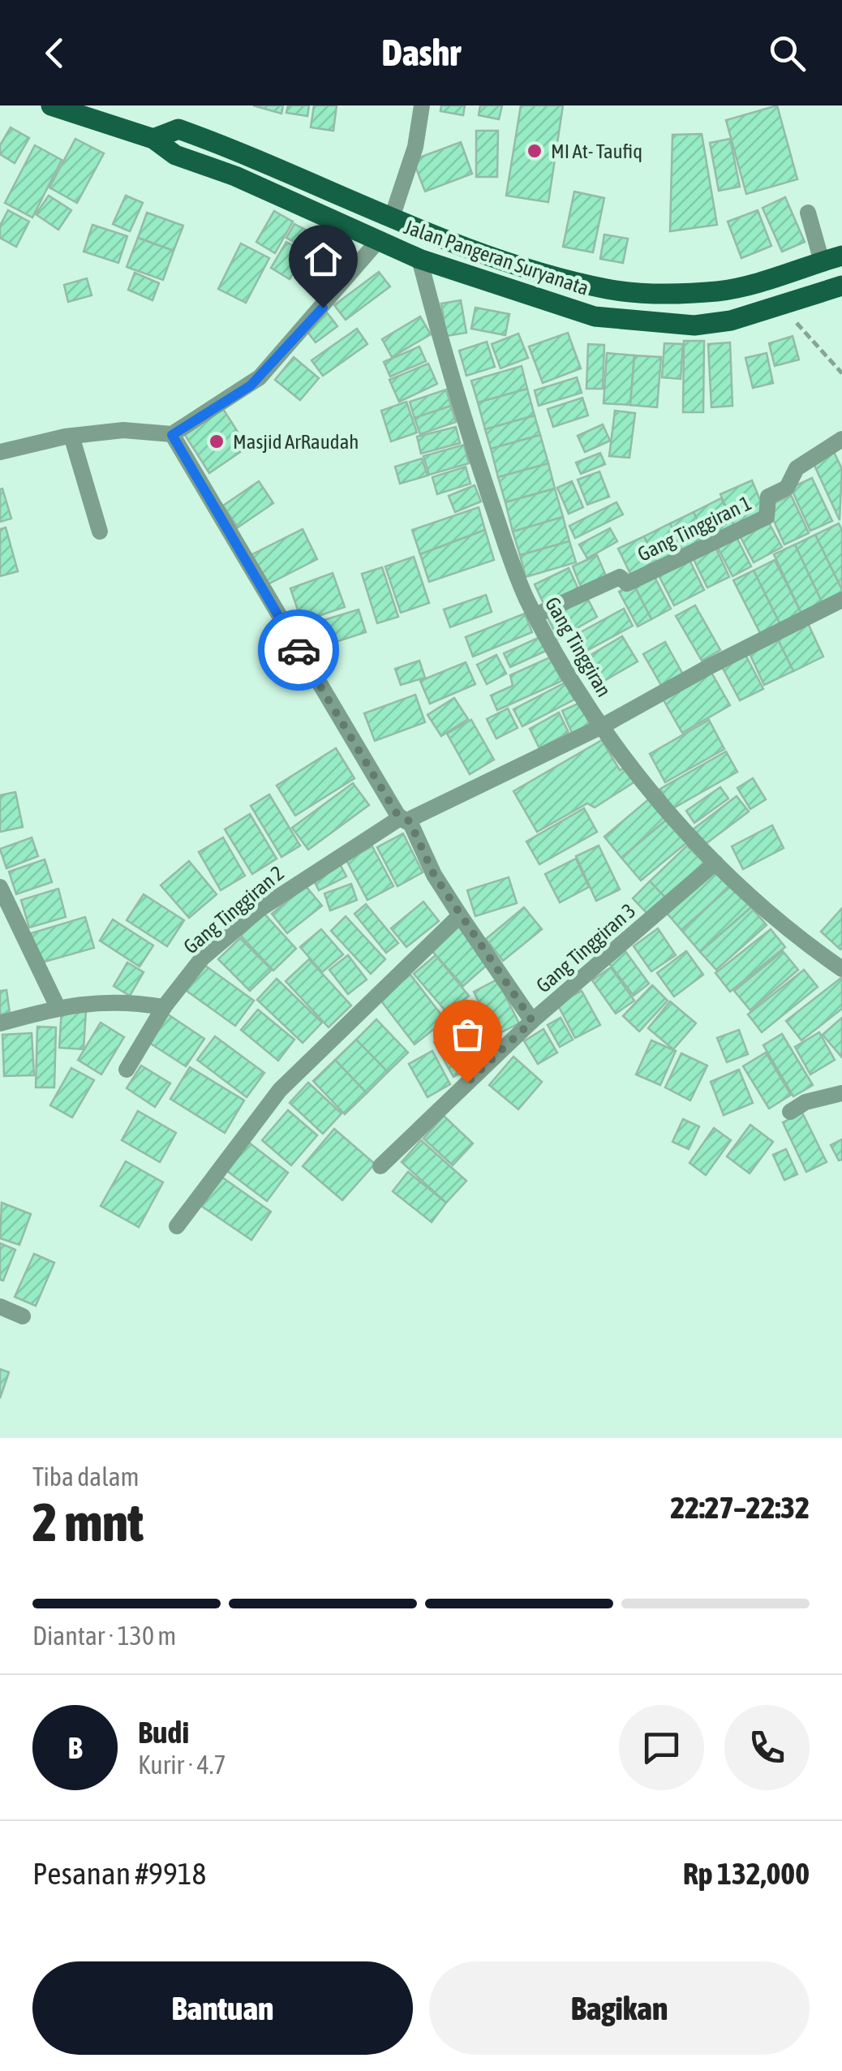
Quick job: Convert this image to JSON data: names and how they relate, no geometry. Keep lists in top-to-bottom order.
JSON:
{
  "streets": {
    "main road": ["Jalan Pangeran Suryanata"],
    "street": [
      "Gang Tinggiran 1",
      "Gang Tinggiran",
      "Gang Tinggiran 2",
      "Gang Tinggiran 3"
    ]
  },
  "crossings": [
    ["Jalan Pangeran Suryanata", "Gang Tinggiran"],
    ["Gang Tinggiran 1", "Gang Tinggiran"],
    ["Gang Tinggiran", "Gang Tinggiran 2"],
    ["Gang Tinggiran", "Gang Tinggiran 3"]
  ],
  "places": ["MI At- Taufiq", "Masjid ArRaudah"],
  "page": {
    "header": "Dashr",
    "heading": ["2 mnt", "Tiba dalam", "22:27–22:32"],
    "panel": [
      "Budi",
      "Kurir · 4.7",
      "Pesanan #9918",
      "Rp 132,000"
    ],
    "bar": "Diantar · 130 m",
    "round": "B",
    "buttons": ["Bantuan", "Bagikan"]
  }
}
